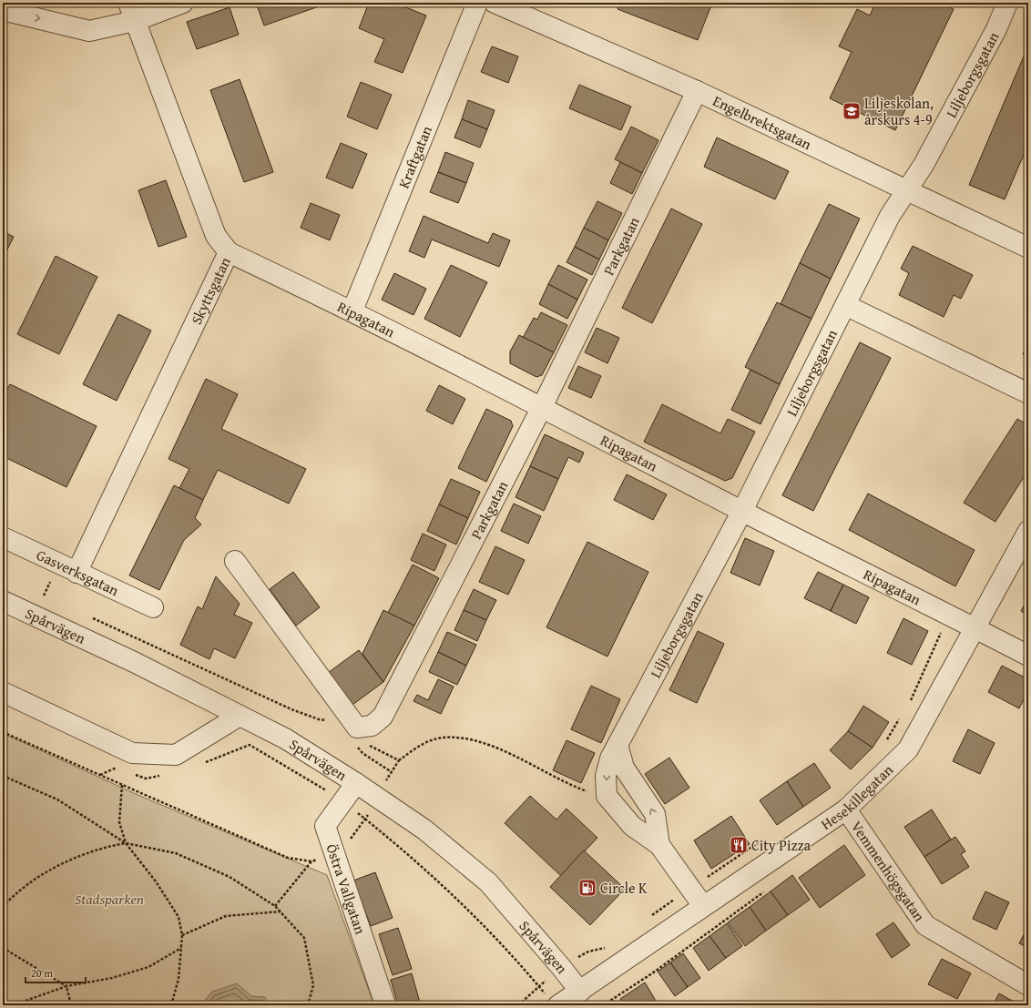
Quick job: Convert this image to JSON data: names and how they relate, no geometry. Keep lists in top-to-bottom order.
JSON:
{
  "streets": {
    "street": [
      "Liljeborgsgatan",
      "Engelbrektsgatan",
      "Kraftgatan",
      "Parkgatan",
      "Skyttsgatan",
      "Ripagatan",
      "Gasverksgatan",
      "Spårvägen",
      "Hesekillegatan",
      "Vemmenhögsgatan",
      "Östra Vallgatan"
    ]
  },
  "crossings": [
    ["Liljeborgsgatan", "Engelbrektsgatan"],
    ["Liljeborgsgatan", "Ripagatan"],
    ["Engelbrektsgatan", "Parkgatan"],
    ["Kraftgatan", "Ripagatan"],
    ["Parkgatan", "Ripagatan"],
    ["Skyttsgatan", "Ripagatan"],
    ["Skyttsgatan", "Gasverksgatan"],
    ["Ripagatan", "Hesekillegatan"],
    ["Spårvägen", "Hesekillegatan"],
    ["Spårvägen", "Östra Vallgatan"],
    ["Hesekillegatan", "Vemmenhögsgatan"]
  ],
  "parks": ["Stadsparken"],
  "places": {
    "school or university": ["Liljeskolan, årskurs 4-9"],
    "restaurant": ["City Pizza"],
    "fuel station": ["Circle K"]
  },
  "scale_bar": "20 m"
}
